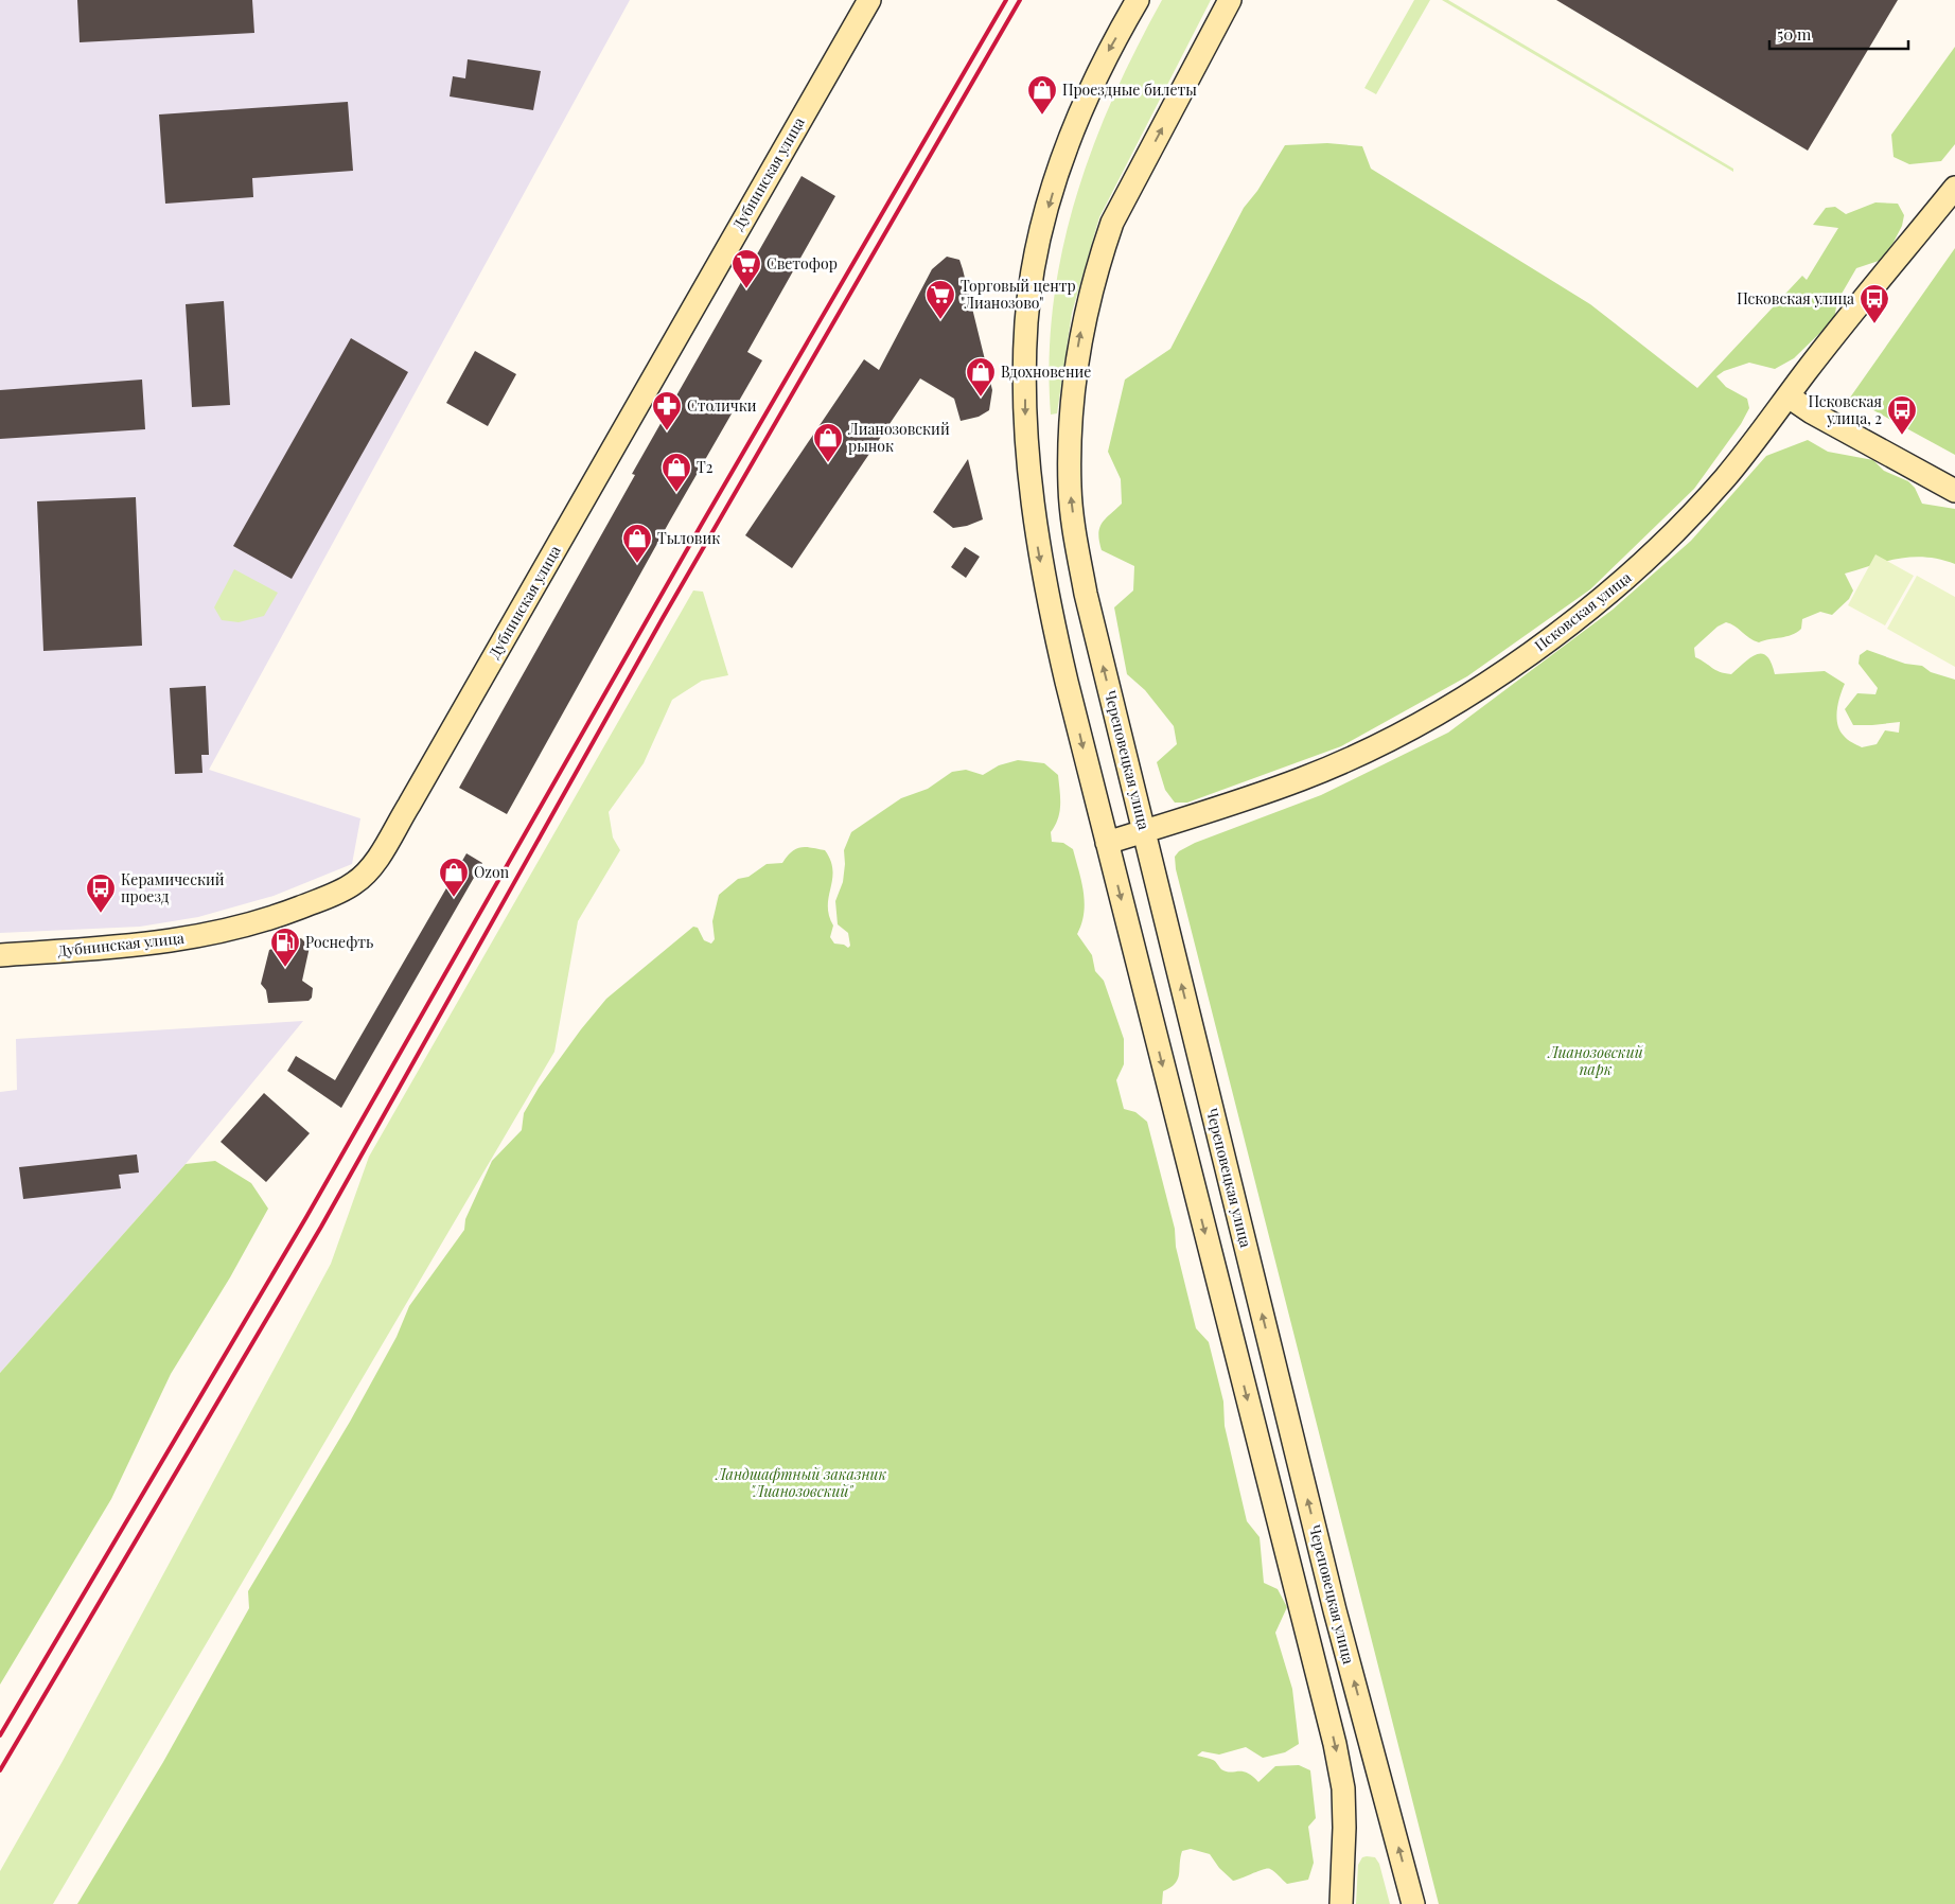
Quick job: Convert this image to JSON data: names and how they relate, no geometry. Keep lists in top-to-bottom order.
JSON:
{
  "streets": {
    "main road": ["Дубнинская улица", "Псковская улица", "Череповецкая улица"]
  },
  "crossings": [
    ["Псковская улица", "Череповецкая улица"]
  ],
  "parks": ["Лианозовский парк", "Ландшафтный заказник \"Лианозовский\""],
  "places": {
    "shop": [
      "Проездные билеты",
      "Вдохновение",
      "Лианозовский рынок",
      "T2",
      "Тыловик",
      "Ozon"
    ],
    "supermarket": ["Светофор", "Торговый центр \"Лианозово\""],
    "bus stop": ["Псковская улица", "Псковская улица, 2", "Керамический проезд"],
    "pharmacy": ["Столички"],
    "fuel station": ["Роснефть"]
  },
  "scale_bar": "50 m"
}
